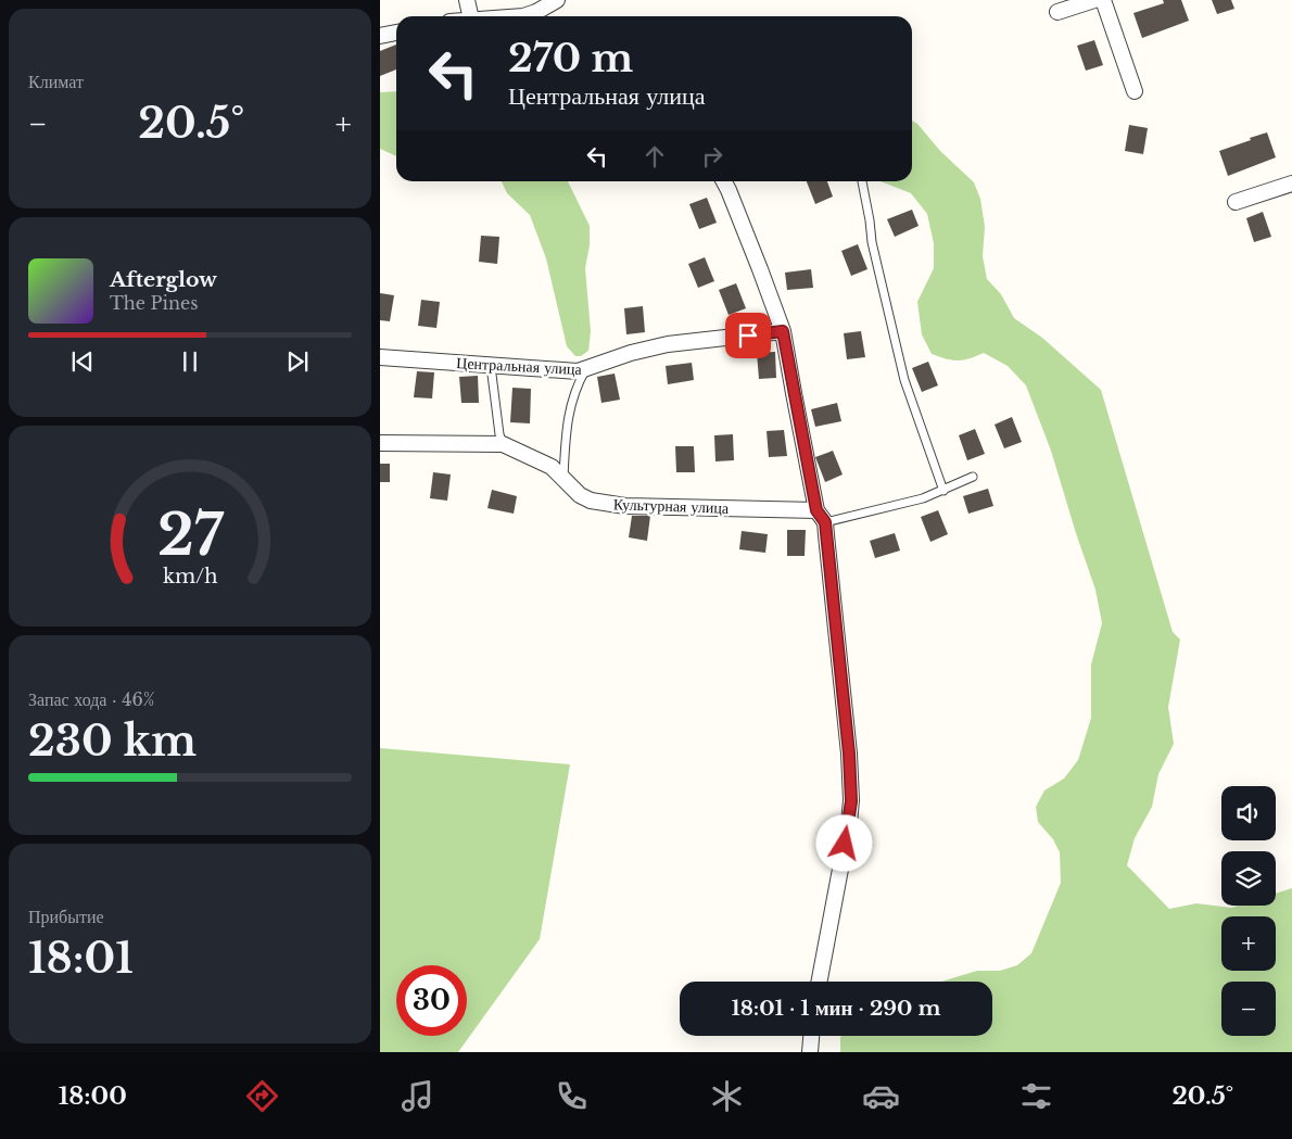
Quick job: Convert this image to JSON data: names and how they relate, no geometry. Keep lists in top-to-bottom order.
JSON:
{
  "streets": {
    "street": ["Центральная улица", "Культурная улица"]
  },
  "page": {
    "tile": [
      "Климат",
      ["Запас хода · 46%", "230 km"],
      ["Прибытие", "18:01"]
    ],
    "turn": ["270 m", "Центральная улица"],
    "heat": ["−", "20.5°", "+"],
    "song": ["Afterglow", "The Pines"],
    "map_buttons": ["+", "−"],
    "limit": "30",
    "trip": "18:01 · 1 мин · 290 m",
    "tabs": ["18:00", "20.5°"],
    "gauge": ["27", "km/h"]
  }
}
